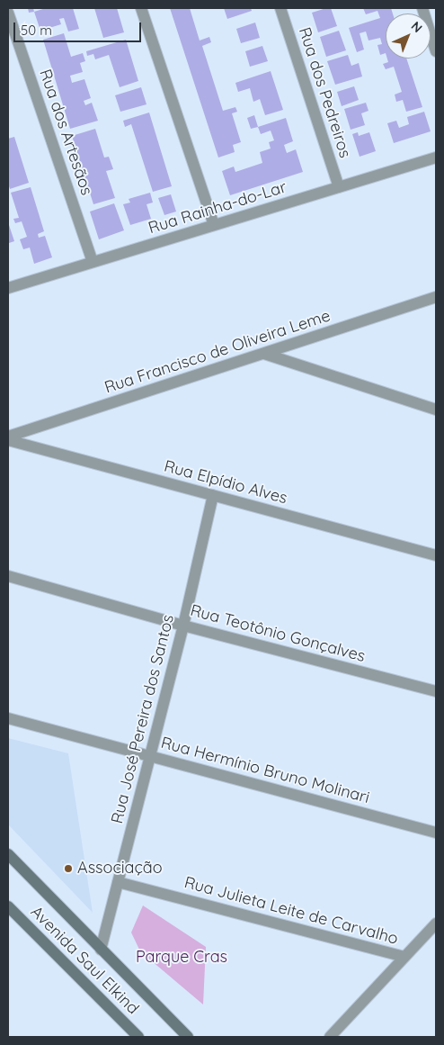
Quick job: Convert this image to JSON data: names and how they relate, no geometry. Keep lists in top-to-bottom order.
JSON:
{
  "streets": {
    "main road": ["Avenida Saul Elkind"],
    "street": [
      "Rua dos Pedreiros",
      "Rua dos Artesãos",
      "Rua Rainha-do-Lar",
      "Rua Francisco de Oliveira Leme",
      "Rua Elpídio Alves",
      "Rua Teotônio Gonçalves",
      "Rua José Pereira dos Santos",
      "Rua Hermínio Bruno Molinari",
      "Rua Julieta Leite de Carvalho"
    ]
  },
  "crossings": [
    ["Rua dos Pedreiros", "Rua Rainha-do-Lar"],
    ["Rua dos Artesãos", "Rua Rainha-do-Lar"],
    ["Rua Elpídio Alves", "Rua José Pereira dos Santos"],
    ["Rua Teotônio Gonçalves", "Rua José Pereira dos Santos"],
    ["Rua José Pereira dos Santos", "Rua Hermínio Bruno Molinari"],
    ["Rua José Pereira dos Santos", "Rua Julieta Leite de Carvalho"],
    ["Rua José Pereira dos Santos", "Avenida Saul Elkind"]
  ],
  "parks": ["Parque Cras"],
  "places": ["Associação"],
  "scale_bar": "50 m",
  "north": "top right"
}
